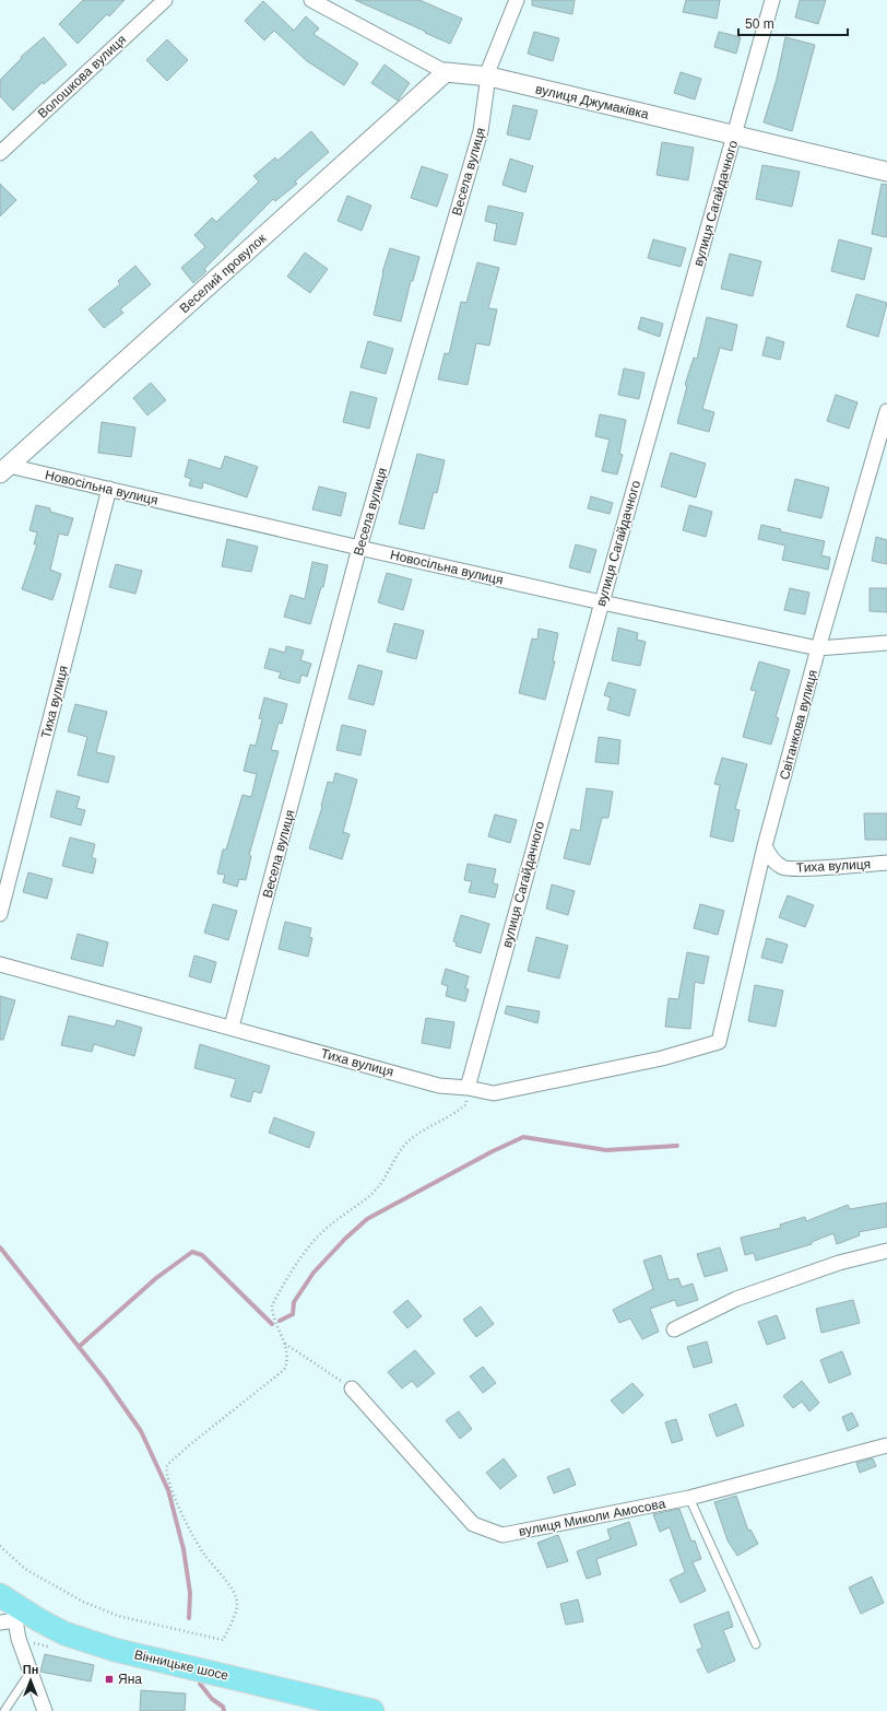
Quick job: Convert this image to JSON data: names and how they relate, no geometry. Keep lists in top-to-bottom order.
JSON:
{
  "streets": {
    "main road": ["Вінницьке шосе"],
    "street": [
      "Волошкова вулиця",
      "вулиця Джумаківка",
      "Весела вулиця",
      "вулиця Сагайдачного",
      "Веселий провулок",
      "Новосільна вулиця",
      "Тиха вулиця",
      "Світанкова вулиця",
      "вулиця Миколи Амосова"
    ]
  },
  "crossings": [
    ["вулиця Джумаківка", "Весела вулиця"],
    ["вулиця Джумаківка", "вулиця Сагайдачного"],
    ["вулиця Джумаківка", "Веселий провулок"],
    ["Весела вулиця", "Новосільна вулиця"],
    ["Весела вулиця", "Тиха вулиця"],
    ["вулиця Сагайдачного", "Новосільна вулиця"],
    ["вулиця Сагайдачного", "Тиха вулиця"],
    ["Веселий провулок", "Новосільна вулиця"],
    ["Новосільна вулиця", "Тиха вулиця"],
    ["Новосільна вулиця", "Світанкова вулиця"],
    ["Тиха вулиця", "Світанкова вулиця"]
  ],
  "places": {
    "transit": ["Яна"]
  },
  "scale_bar": "50 m",
  "north": "top"
}
